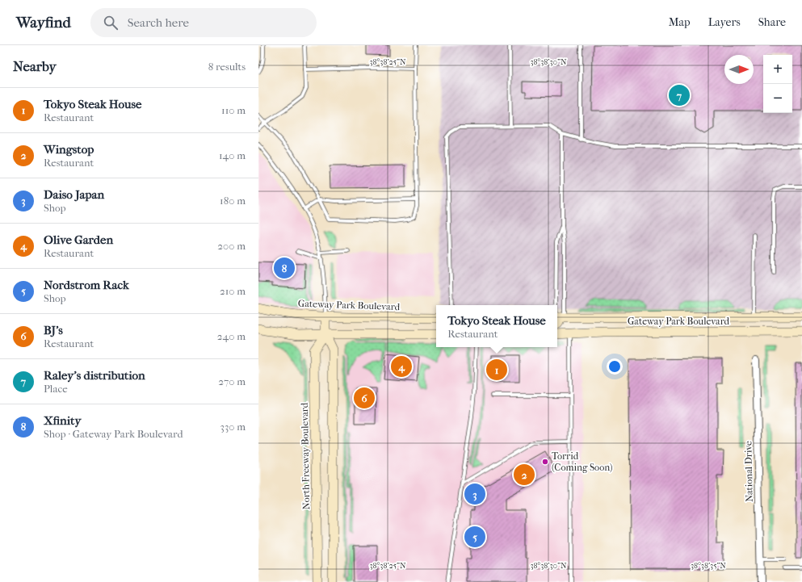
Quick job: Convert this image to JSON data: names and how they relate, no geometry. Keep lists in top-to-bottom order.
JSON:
{
  "streets": {
    "street": ["Gateway Park Boulevard", "North Freeway Boulevard", "National Drive"]
  },
  "places": ["Torrid (Coming Soon)"],
  "north": "right",
  "page": {
    "header": "Wayfind",
    "search": "Search here",
    "nav": ["Map", "Layers", "Share"],
    "heading": ["Nearby", "8 results"],
    "map_buttons": ["+", "−"],
    "pins": [
      "7",
      "8",
      "4",
      "1",
      "6",
      "2",
      "3",
      "5"
    ],
    "list": [
      {
        "mark": "1",
        "name": "Tokyo Steak House",
        "note": "Restaurant",
        "value": "110 m"
      },
      {
        "mark": "2",
        "name": "Wingstop",
        "note": "Restaurant",
        "value": "140 m"
      },
      {
        "mark": "3",
        "name": "Daiso Japan",
        "note": "Shop",
        "value": "180 m"
      },
      {
        "mark": "4",
        "name": "Olive Garden",
        "note": "Restaurant",
        "value": "200 m"
      },
      {
        "mark": "5",
        "name": "Nordstrom Rack",
        "note": "Shop",
        "value": "210 m"
      },
      {
        "mark": "6",
        "name": "BJ's",
        "note": "Restaurant",
        "value": "240 m"
      },
      {
        "mark": "7",
        "name": "Raley's distribution",
        "note": "Place",
        "value": "270 m"
      },
      {
        "mark": "8",
        "name": "Xfinity",
        "note": "Shop · Gateway Park Boulevard",
        "value": "330 m"
      }
    ],
    "popup": ["Tokyo Steak House", "Restaurant"]
  },
  "coordinates": ["38°38'25\"N", "38°38'30\"N", "38°38'35\"N"]
}
